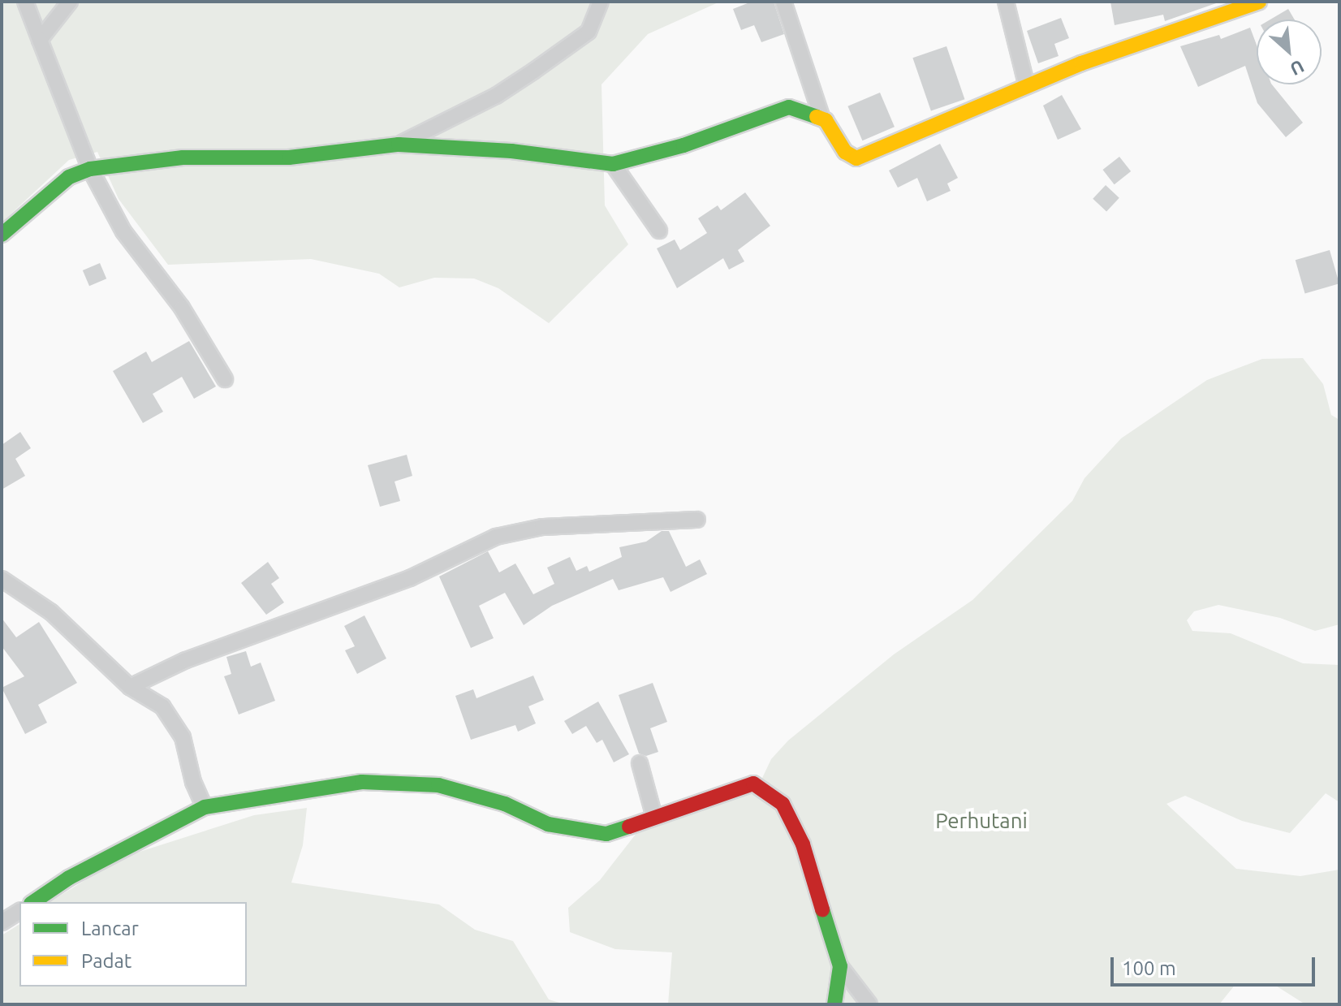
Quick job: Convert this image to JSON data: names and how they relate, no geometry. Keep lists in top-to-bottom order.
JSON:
{
  "parks": ["Perhutani"],
  "legend": ["Lancar", "Padat"],
  "scale_bar": "100 m",
  "north": "bottom right"
}
